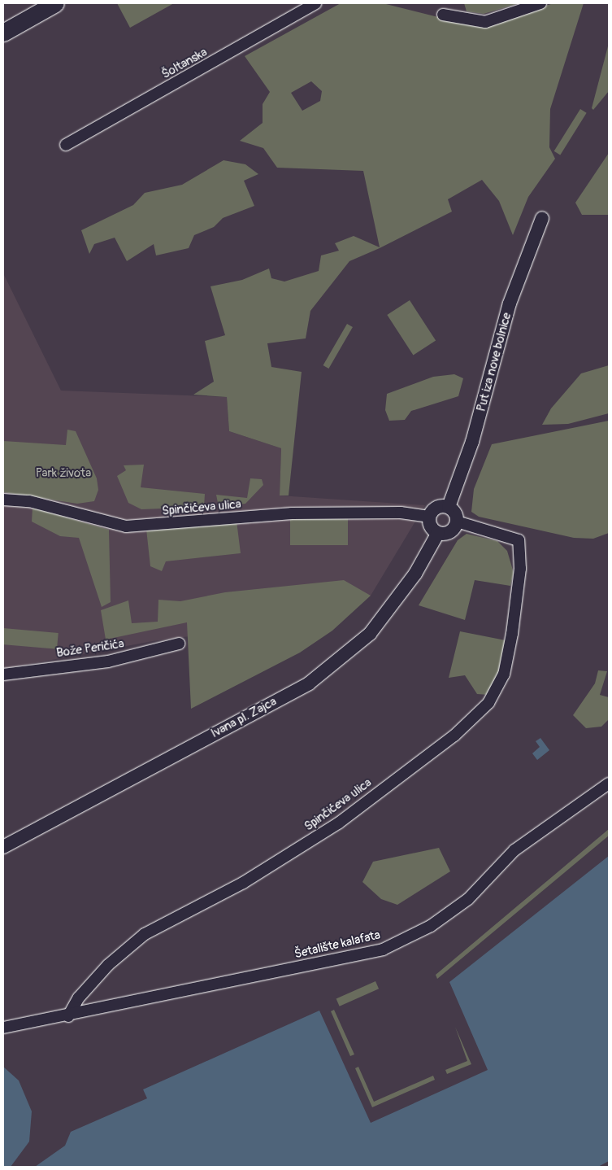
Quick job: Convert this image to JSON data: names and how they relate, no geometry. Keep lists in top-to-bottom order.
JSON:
{
  "streets": {
    "street": [
      "Šoltanska",
      "Put iza nove bolnice",
      "Spinčićeva ulica",
      "Bože Peričića",
      "Ivana pl. Zajca",
      "Šetalište kalafata"
    ]
  },
  "crossings": [
    ["Put iza nove bolnice", "Spinčićeva ulica"],
    ["Put iza nove bolnice", "Ivana pl. Zajca"],
    ["Spinčićeva ulica", "Ivana pl. Zajca"],
    ["Spinčićeva ulica", "Šetalište kalafata"]
  ],
  "parks": ["Park života"]
}
